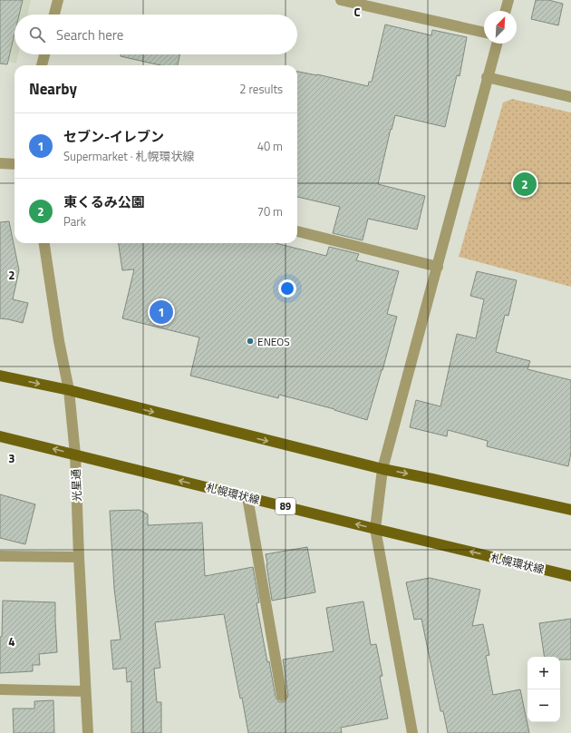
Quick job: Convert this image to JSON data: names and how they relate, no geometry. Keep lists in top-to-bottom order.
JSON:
{
  "streets": {
    "main road": ["札幌環状線", "89"],
    "street": ["光星通"]
  },
  "crossings": [
    ["光星通", "札幌環状線"]
  ],
  "places": ["ENEOS"],
  "north": "top right",
  "page": {
    "search": "Search here",
    "heading": ["Nearby", "2 results"],
    "list": [
      {
        "mark": "1",
        "name": "セブン-イレブン",
        "note": "Supermarket · 札幌環状線",
        "value": "40 m"
      },
      {
        "mark": "2",
        "name": "東くるみ公園",
        "note": "Park",
        "value": "70 m"
      }
    ],
    "pins": ["2", "1"],
    "map_buttons": ["+", "−"]
  },
  "grid": {
    "columns": ["C"],
    "rows": ["2", "3", "4"]
  }
}
